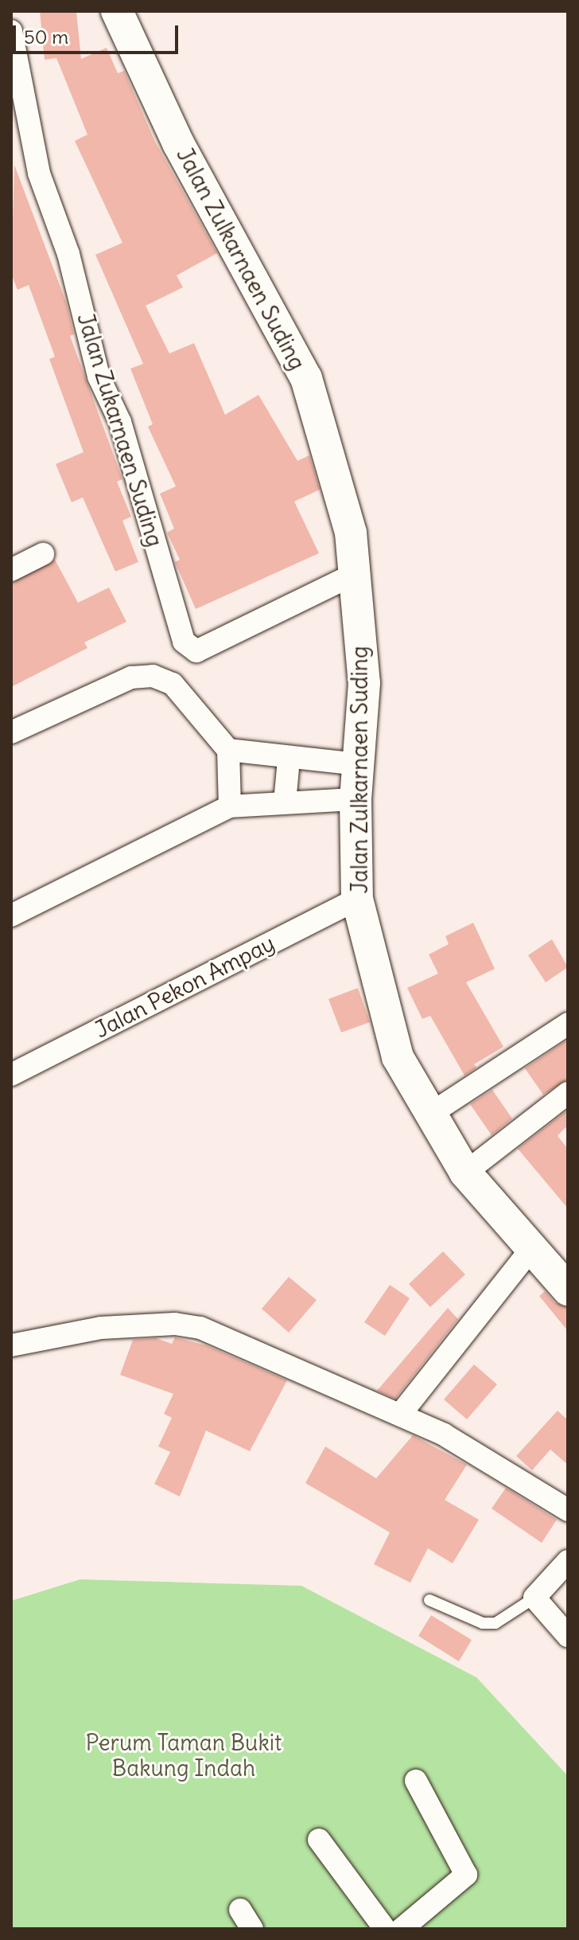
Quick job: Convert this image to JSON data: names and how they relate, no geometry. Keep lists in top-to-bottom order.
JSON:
{
  "streets": {
    "street": ["Jalan Zulkarnaen Suding", "Jalan Zukarnaen Suding", "Jalan Pekon Ampay"]
  },
  "crossings": [
    ["Jalan Zulkarnaen Suding", "Jalan Zukarnaen Suding"],
    ["Jalan Zulkarnaen Suding", "Jalan Pekon Ampay"]
  ],
  "parks": ["Perum Taman Bukit Bakung Indah"],
  "scale_bar": "50 m"
}
